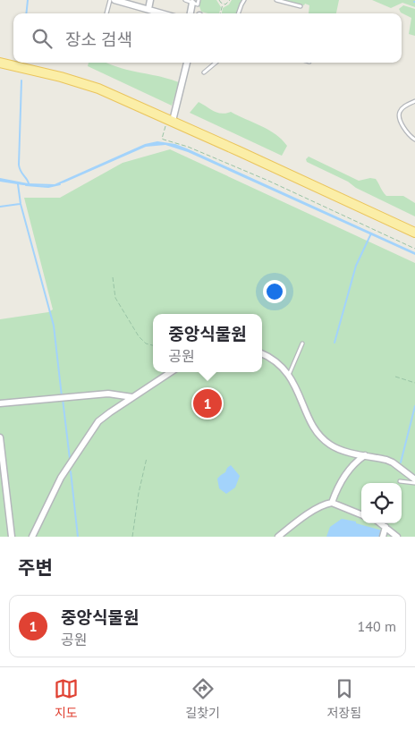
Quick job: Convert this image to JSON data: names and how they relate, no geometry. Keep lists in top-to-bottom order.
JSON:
{
  "page": {
    "search": "장소 검색",
    "popup": ["중앙식물원", "공원"],
    "pins": "1",
    "heading": "주변",
    "list": [
      {
        "mark": "1",
        "name": "중앙식물원",
        "note": "공원",
        "value": "140 m"
      }
    ],
    "nav": ["지도", "길찾기", "저장됨"]
  }
}
